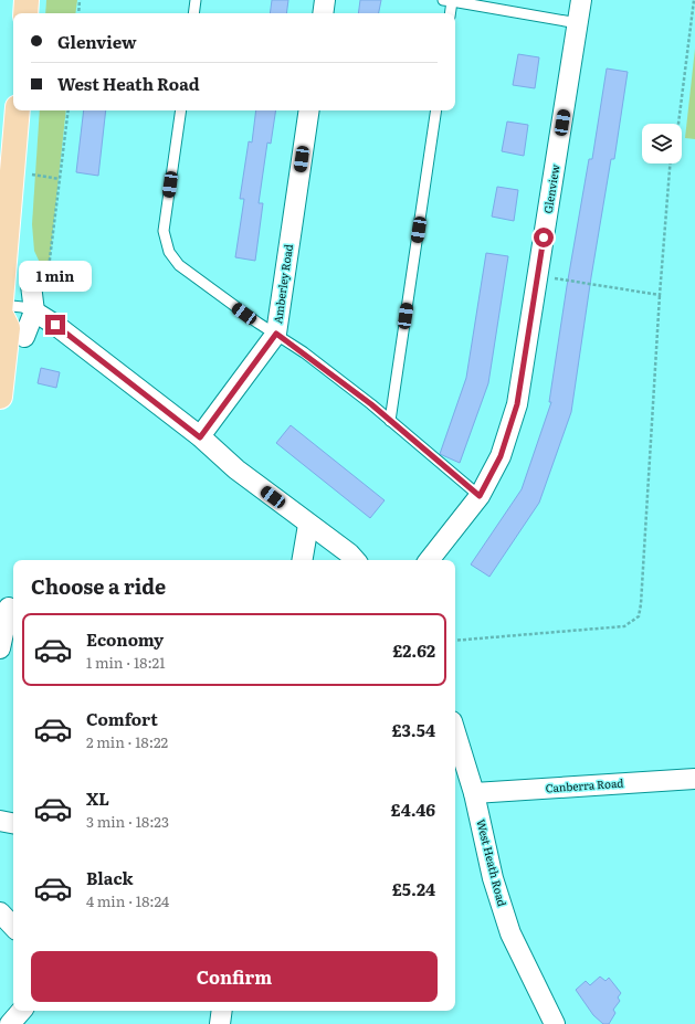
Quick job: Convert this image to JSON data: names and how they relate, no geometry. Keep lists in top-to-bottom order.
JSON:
{
  "streets": {
    "street": [
      "Glenview",
      "Amberley Road",
      "Canberra Road",
      "West Heath Road"
    ]
  },
  "crossings": [
    ["Canberra Road", "West Heath Road"]
  ],
  "page": {
    "banner": ["Glenview", "West Heath Road"],
    "bubble": "1 min",
    "heading": "Choose a ride",
    "list": [
      {
        "name": "Economy",
        "note": "1 min · 18:21",
        "value": "£2.62"
      },
      {
        "name": "Comfort",
        "note": "2 min · 18:22",
        "value": "£3.54"
      },
      {
        "name": "XL",
        "note": "3 min · 18:23",
        "value": "£4.46"
      },
      {
        "name": "Black",
        "note": "4 min · 18:24",
        "value": "£5.24"
      }
    ],
    "buttons": "Confirm"
  }
}
